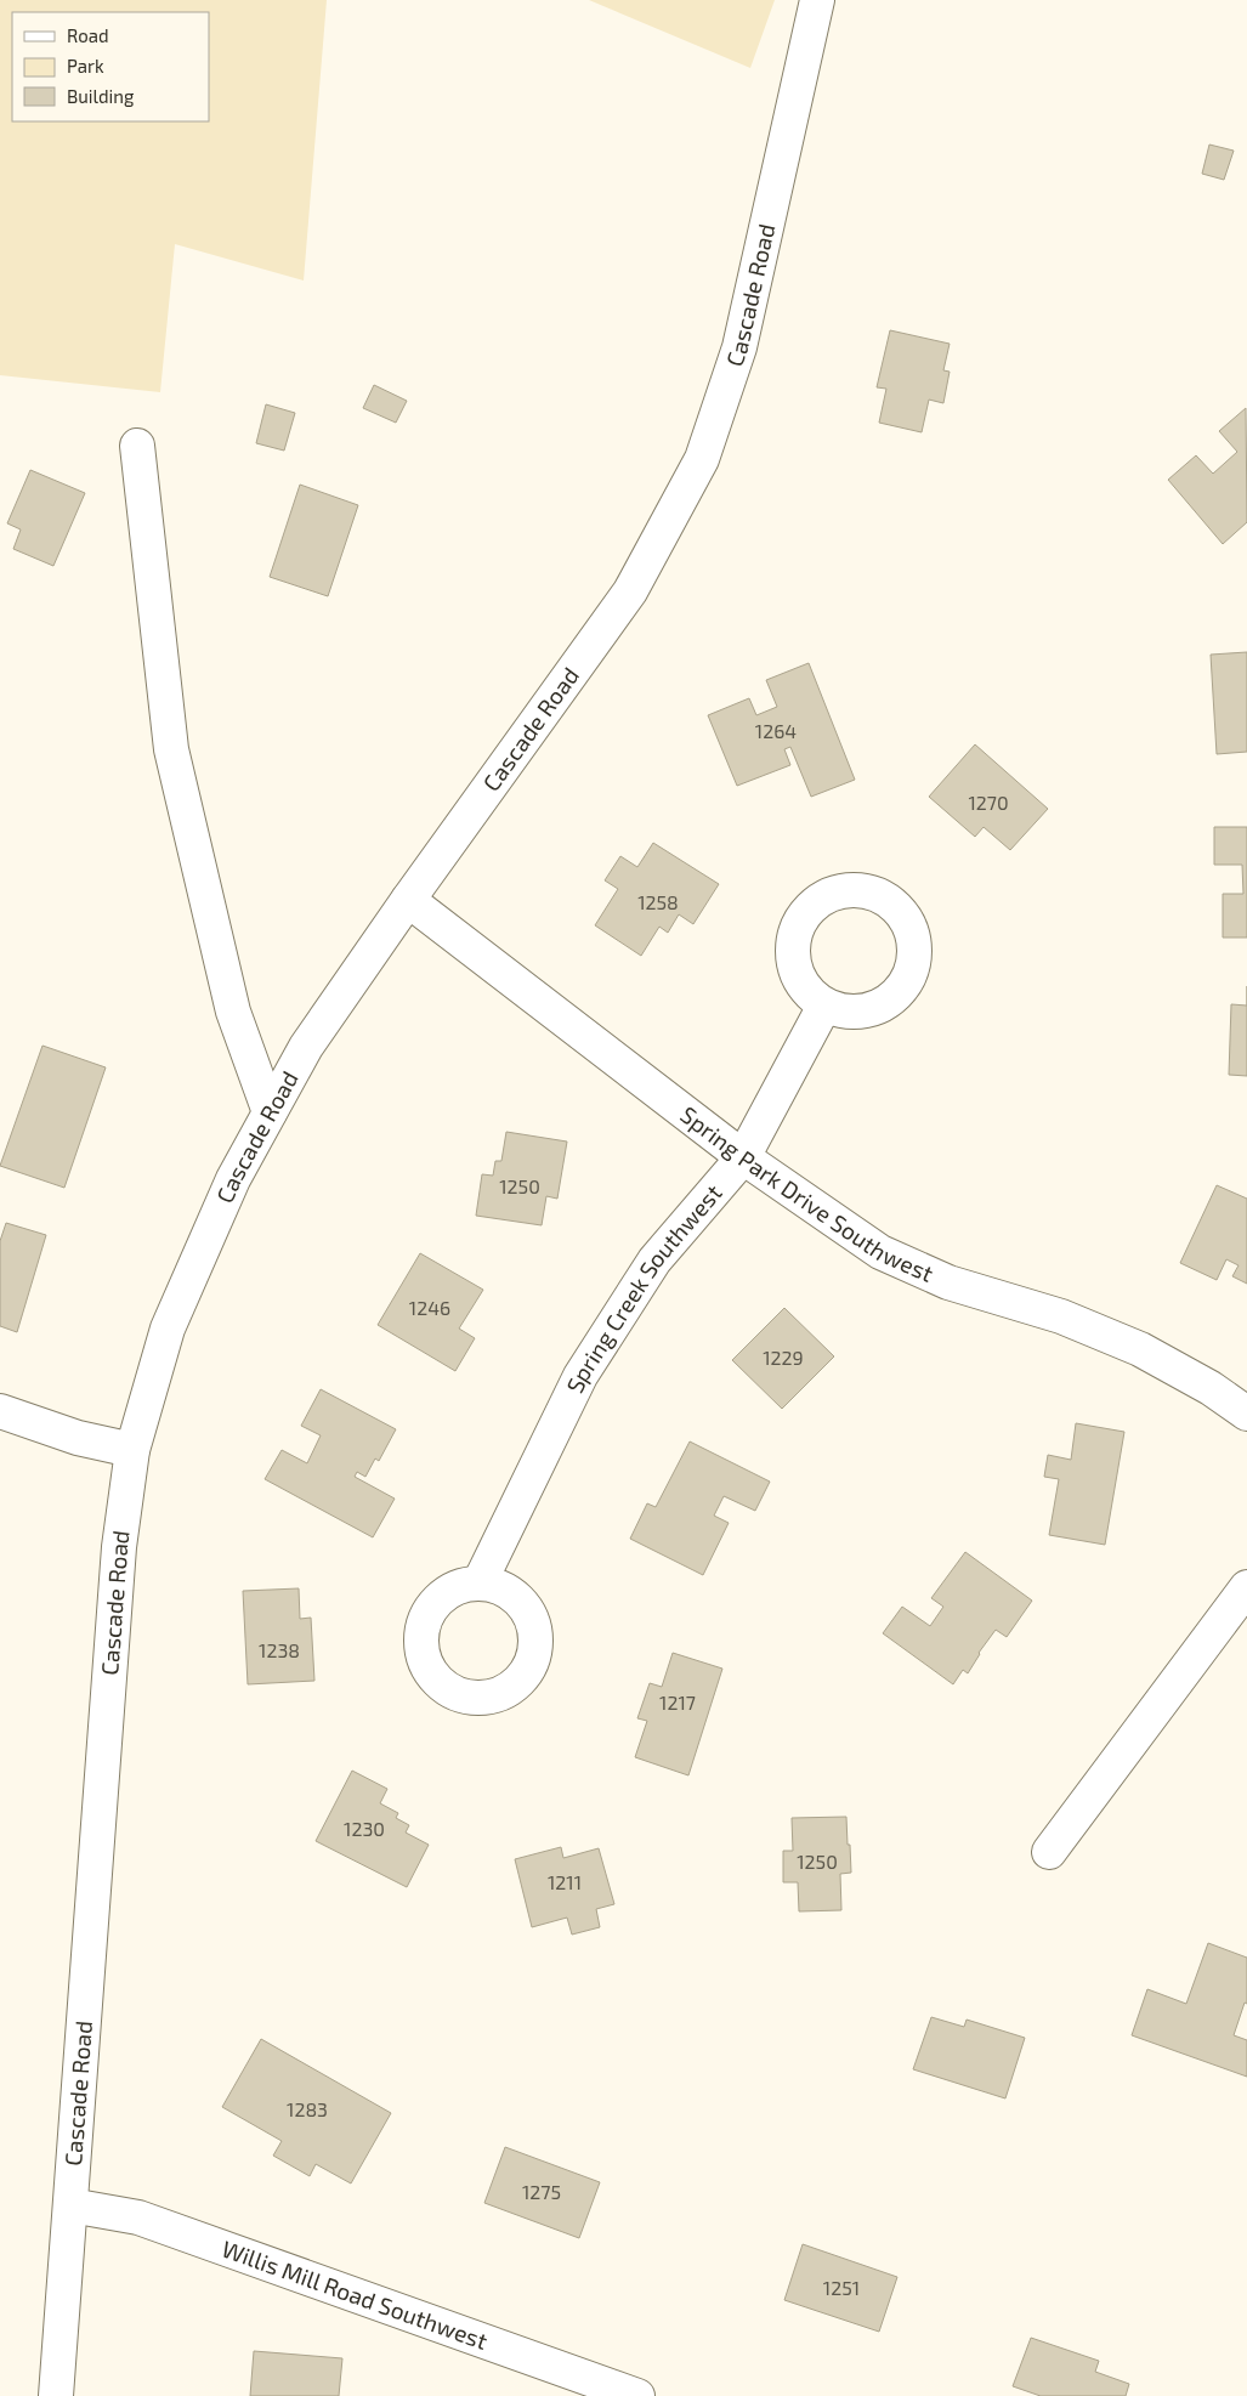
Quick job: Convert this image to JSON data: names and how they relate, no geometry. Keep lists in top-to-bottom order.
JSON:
{
  "streets": {
    "street": [
      "Cascade Road",
      "Spring Park Drive Southwest",
      "Spring Creek Southwest",
      "Willis Mill Road Southwest"
    ]
  },
  "crossings": [
    ["Cascade Road", "Spring Park Drive Southwest"],
    ["Cascade Road", "Willis Mill Road Southwest"],
    ["Spring Park Drive Southwest", "Spring Creek Southwest"]
  ],
  "house_numbers": [
    "1264",
    "1270",
    "1258",
    "1250",
    "1246",
    "1229",
    "1238",
    "1217",
    "1230",
    "1250",
    "1211",
    "1283",
    "1275",
    "1251"
  ],
  "legend": ["Road", "Park", "Building"]
}
